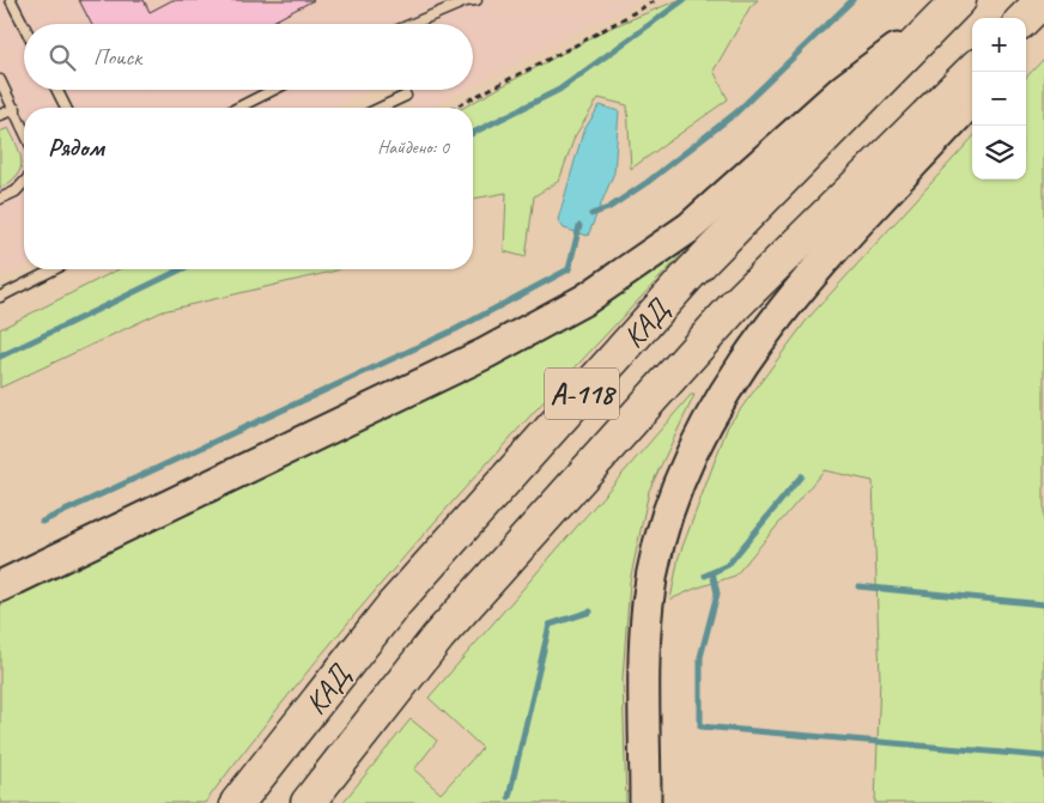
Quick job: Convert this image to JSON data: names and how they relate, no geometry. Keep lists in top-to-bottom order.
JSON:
{
  "streets": {
    "highway": ["КАД", "А-118"]
  },
  "page": {
    "map_buttons": ["+", "−"],
    "search": "Поиск",
    "heading": ["Рядом", "Найдено: 0"]
  }
}
